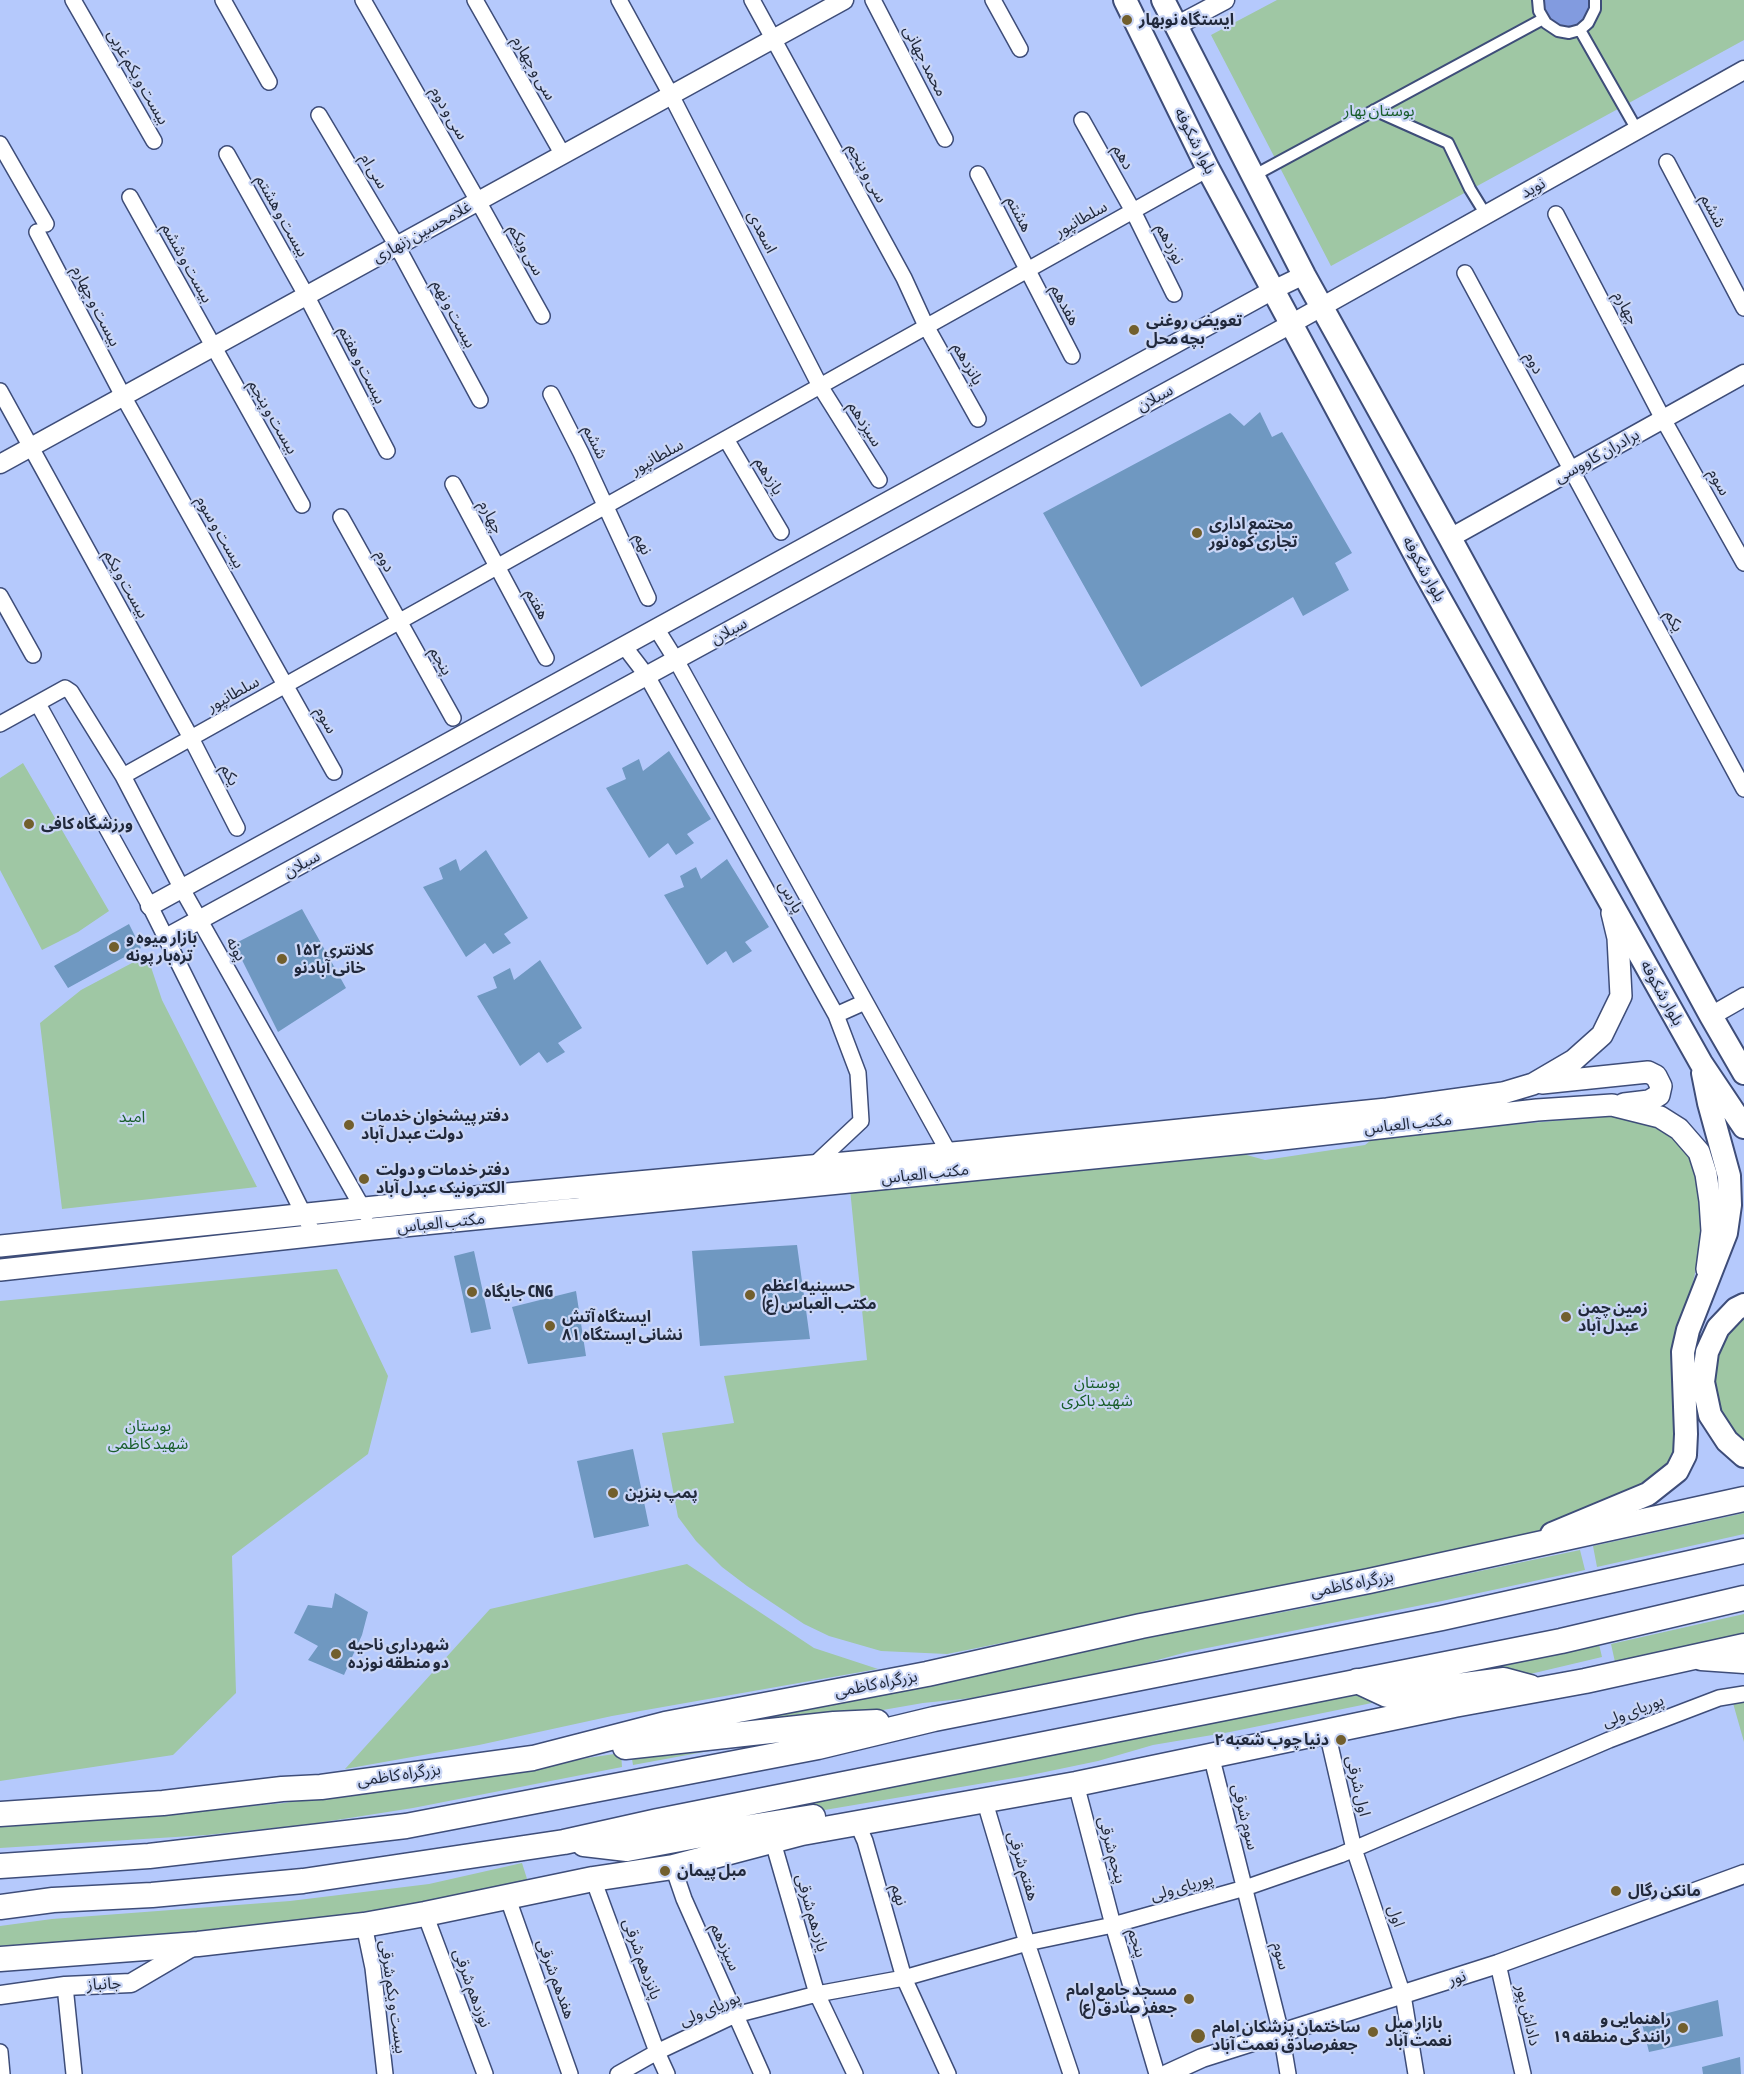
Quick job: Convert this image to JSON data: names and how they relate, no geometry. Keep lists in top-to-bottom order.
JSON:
{
  "streets": {
    "highway": ["بزرگراه کاظمی"],
    "main road": ["بلوار شکوفه", "مکتب العباس"],
    "street": [
      "محمد جهانی",
      "سی و چهارم",
      "بیست و یکم غربی",
      "سی و دوم",
      "دهم",
      "سی ام",
      "سی و پنجم",
      "نوید",
      "ششم",
      "هشتم",
      "بیست و هشتم",
      "سلطانپور",
      "غلامحسین زنهاری",
      "اسعدی",
      "نوزدهم",
      "سی ویکم",
      "بیست و ششم",
      "هفدهم",
      "بیست و چهارم",
      "چهارم",
      "بیست و نهم",
      "دوم",
      "پانزدهم",
      "بیست و هفتم",
      "سبلان",
      "بیست و پنجم",
      "سیزدهم",
      "برادران کاووسی",
      "یازدهم",
      "سوم",
      "بیست و سوم",
      "نهم",
      "بیست و یکم",
      "هفتم",
      "یکم",
      "پنجم",
      "پارس",
      "پونه",
      "پوریای ولی",
      "اول شرقی",
      "سوم شرقی",
      "پنجم شرقی",
      "هفتم شرقی",
      "یازدهم شرقی",
      "اول",
      "پانزدهم شرقی",
      "نور",
      "هفدهم شرقی",
      "جانباز",
      "نوزدهم شرقی",
      "بیست و یکم شرقی",
      "داداش پور"
    ]
  },
  "crossings": [
    ["سی و چهارم", "غلامحسین زنهاری"],
    ["سی و دوم", "غلامحسین زنهاری"],
    ["سی و دوم", "سی ویکم"],
    ["بلوار شکوفه", "نوید"],
    ["بلوار شکوفه", "سلطانپور"],
    ["بلوار شکوفه", "سبلان"],
    ["بلوار شکوفه", "برادران کاووسی"],
    ["بلوار شکوفه", "مکتب العباس"],
    ["دهم", "سلطانپور"],
    ["دهم", "نوزدهم"],
    ["سی ام", "غلامحسین زنهاری"],
    ["سی ام", "بیست و نهم"],
    ["سی و پنجم", "سلطانپور"],
    ["سی و پنجم", "غلامحسین زنهاری"],
    ["سی و پنجم", "پانزدهم"],
    ["نوید", "سبلان"],
    ["ششم", "سلطانپور"],
    ["ششم", "نهم"],
    ["هشتم", "سلطانپور"],
    ["هشتم", "هفدهم"],
    ["بیست و هشتم", "غلامحسین زنهاری"],
    ["بیست و هشتم", "بیست و هفتم"],
    ["سلطانپور", "اسعدی"],
    ["سلطانپور", "نوزدهم"],
    ["سلطانپور", "هفدهم"],
    ["سلطانپور", "چهارم"],
    ["سلطانپور", "دوم"],
    ["سلطانپور", "پانزدهم"],
    ["سلطانپور", "سیزدهم"],
    ["سلطانپور", "یازدهم"],
    ["سلطانپور", "سوم"],
    ["سلطانپور", "بیست و سوم"],
    ["سلطانپور", "نهم"],
    ["سلطانپور", "بیست و یکم"],
    ["سلطانپور", "هفتم"],
    ["سلطانپور", "یکم"],
    ["سلطانپور", "پنجم"],
    ["سلطانپور", "پونه"],
    ["غلامحسین زنهاری", "اسعدی"],
    ["غلامحسین زنهاری", "سی ویکم"],
    ["غلامحسین زنهاری", "بیست و ششم"],
    ["غلامحسین زنهاری", "بیست و چهارم"],
    ["غلامحسین زنهاری", "بیست و نهم"],
    ["غلامحسین زنهاری", "بیست و هفتم"],
    ["غلامحسین زنهاری", "بیست و پنجم"],
    ["غلامحسین زنهاری", "بیست و سوم"],
    ["غلامحسین زنهاری", "بیست و یکم"],
    ["اسعدی", "سیزدهم"],
    ["بیست و ششم", "بیست و پنجم"],
    ["بیست و چهارم", "بیست و سوم"],
    ["چهارم", "برادران کاووسی"],
    ["چهارم", "سوم"],
    ["چهارم", "هفتم"],
    ["دوم", "برادران کاووسی"],
    ["دوم", "یکم"],
    ["دوم", "پنجم"],
    ["سبلان", "پارس"],
    ["سبلان", "پونه"],
    ["سیزدهم", "پوریای ولی"],
    ["برادران کاووسی", "سوم"],
    ["برادران کاووسی", "یکم"],
    ["سوم", "بیست و سوم"],
    ["سوم", "پوریای ولی"],
    ["سوم", "سوم شرقی"],
    ["سوم", "نور"],
    ["نهم", "پوریای ولی"],
    ["بیست و یکم", "یکم"],
    ["پنجم", "پوریای ولی"],
    ["پنجم", "پنجم شرقی"],
    ["پارس", "مکتب العباس"],
    ["پونه", "مکتب العباس"],
    ["پوریای ولی", "اول شرقی"],
    ["پوریای ولی", "سوم شرقی"],
    ["پوریای ولی", "پنجم شرقی"],
    ["پوریای ولی", "هفتم شرقی"],
    ["پوریای ولی", "یازدهم شرقی"],
    ["پوریای ولی", "اول"],
    ["پوریای ولی", "پانزدهم شرقی"],
    ["اول شرقی", "اول"],
    ["اول", "نور"],
    ["نور", "داداش پور"]
  ],
  "parks": [
    "بوستان بهار",
    "امید",
    "بوستان شهید باکری",
    "بوستان شهید کاظمی"
  ],
  "places": [
    "ایستگاه نوبهار",
    "تعویض روغنی بچه محل",
    "مجتمع اداری تجاری کوه نور",
    "ورزشگاه کافی",
    "بازار میوه و تره‌بار پونه",
    "کلانتری ۱۵۲ خانی آبادنو",
    "دفتر پیشخوان خدمات دولت عبدل آباد",
    "دفتر خدمات و دولت الکترونیک عبدل آباد",
    "جایگاه CNG",
    "حسینیه اعظم مکتب العباس (ع)",
    "زمین چمن عبدل آباد",
    "ایستگاه آتش نشانی ایستگاه ۸۱",
    "پمپ بنزین",
    "شهرداری ناحیه دو منطقه نوزده",
    "دنیا چوب شعبه ۲",
    "مبل پیمان",
    "مانکن رگال",
    "مسجد جامع امام جعفر صادق (ع)",
    "راهنمایی و رانندگی منطقه ۱۹",
    "بازار مبل نعمت آباد",
    "ساختمان پزشکان امام جعفرصادق نعمت آباد"
  ]
}
